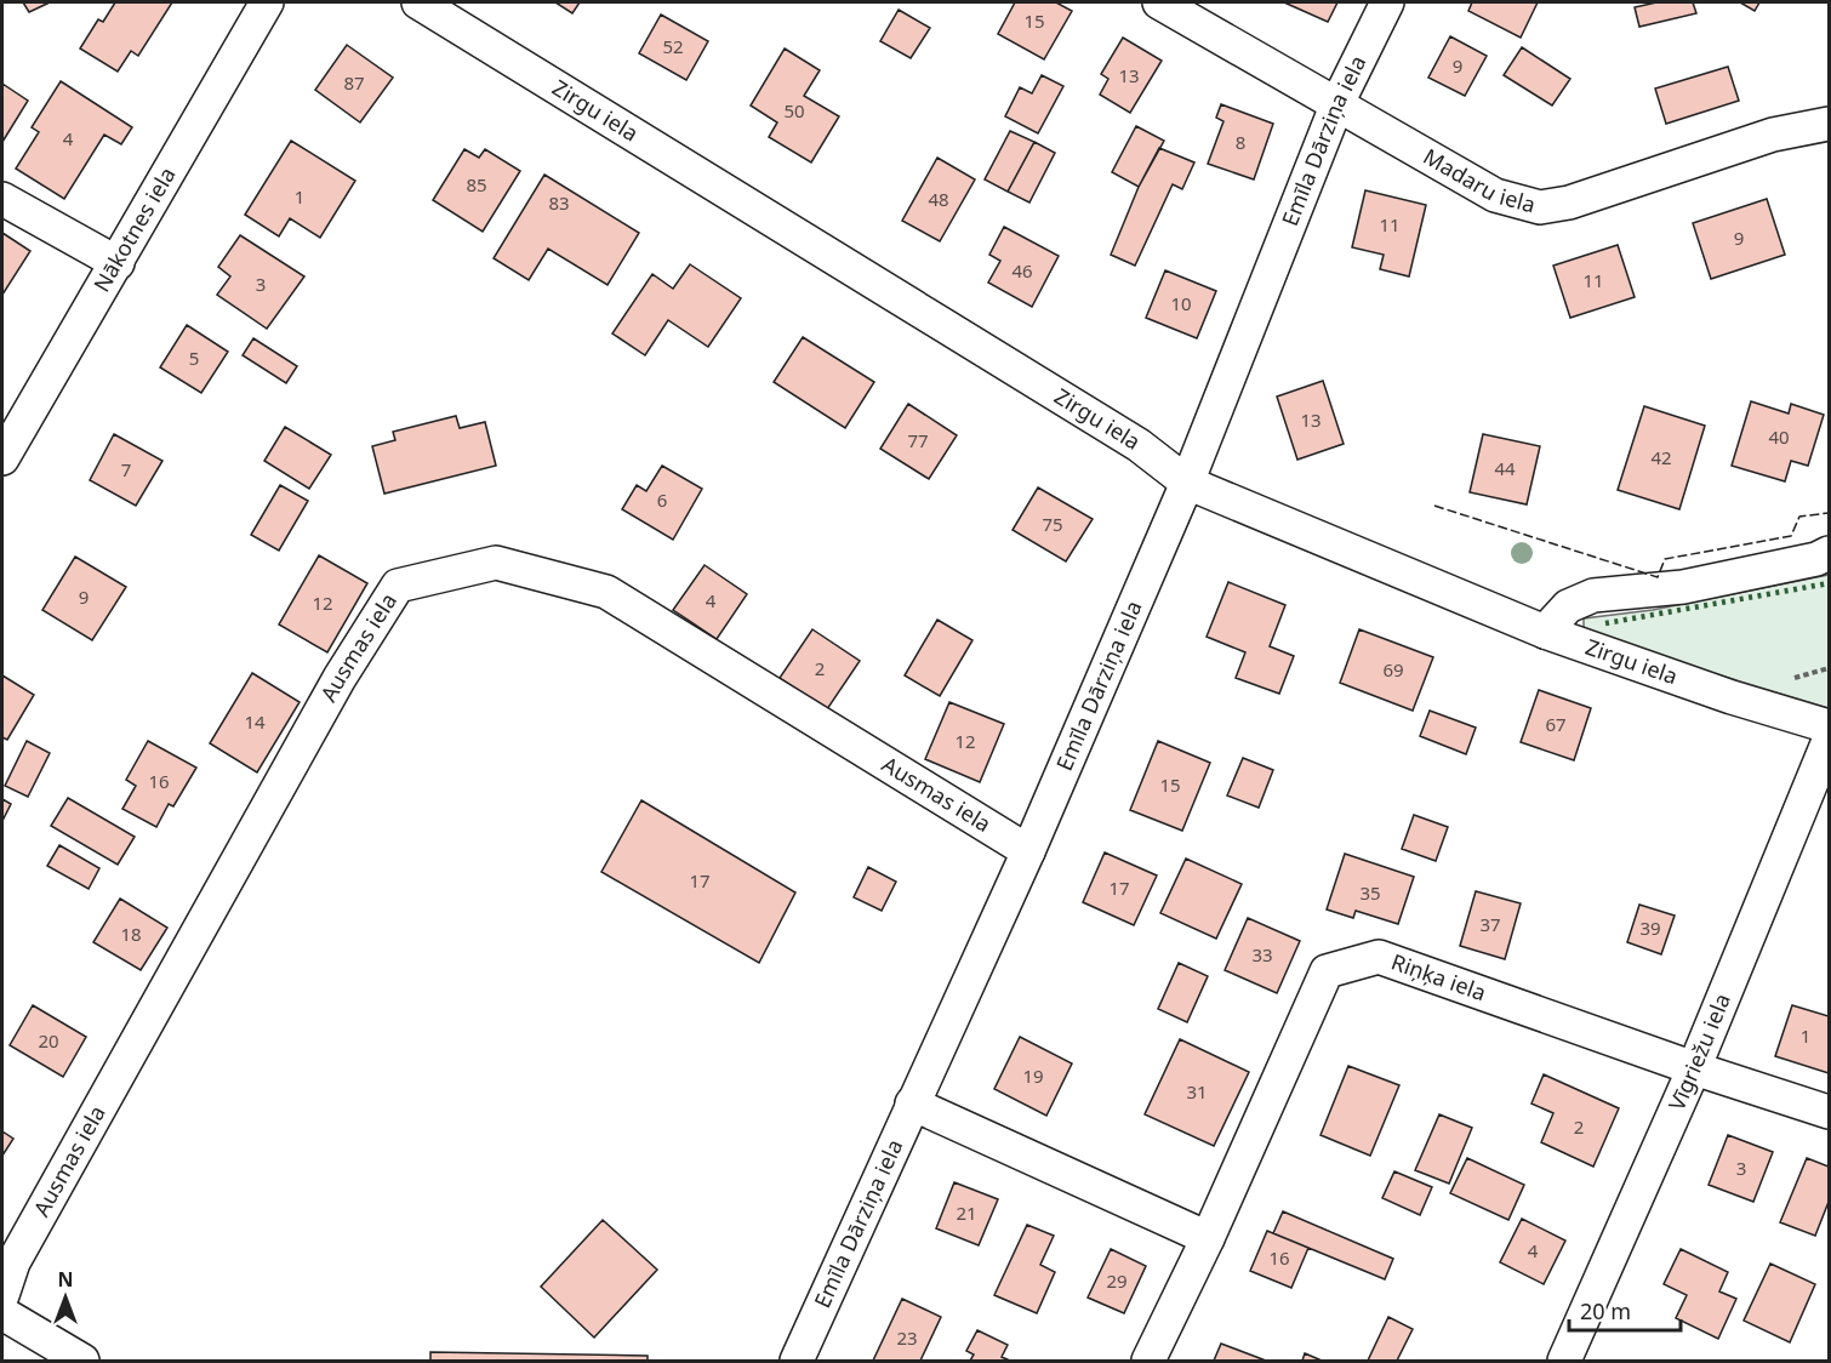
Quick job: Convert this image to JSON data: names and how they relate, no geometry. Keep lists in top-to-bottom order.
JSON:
{
  "streets": {
    "street": [
      "Zirgu iela",
      "Emīla Dārziņa iela",
      "Madaru iela",
      "Nākotnes iela",
      "Ausmas iela",
      "Riņķa iela",
      "Vīgriežu iela"
    ]
  },
  "crossings": [
    ["Zirgu iela", "Emīla Dārziņa iela"],
    ["Emīla Dārziņa iela", "Madaru iela"],
    ["Emīla Dārziņa iela", "Ausmas iela"],
    ["Riņķa iela", "Vīgriežu iela"]
  ],
  "house_numbers": [
    "15",
    "52",
    "9",
    "13",
    "87",
    "50",
    "4",
    "8",
    "85",
    "1",
    "48",
    "83",
    "11",
    "9",
    "46",
    "11",
    "3",
    "10",
    "5",
    "13",
    "40",
    "77",
    "42",
    "44",
    "7",
    "6",
    "75",
    "9",
    "4",
    "12",
    "2",
    "69",
    "14",
    "67",
    "12",
    "16",
    "15",
    "17",
    "17",
    "35",
    "37",
    "39",
    "18",
    "33",
    "1",
    "20",
    "19",
    "31",
    "2",
    "3",
    "21",
    "4",
    "16",
    "29",
    "23"
  ],
  "scale_bar": "20 m",
  "north": "top"
}
